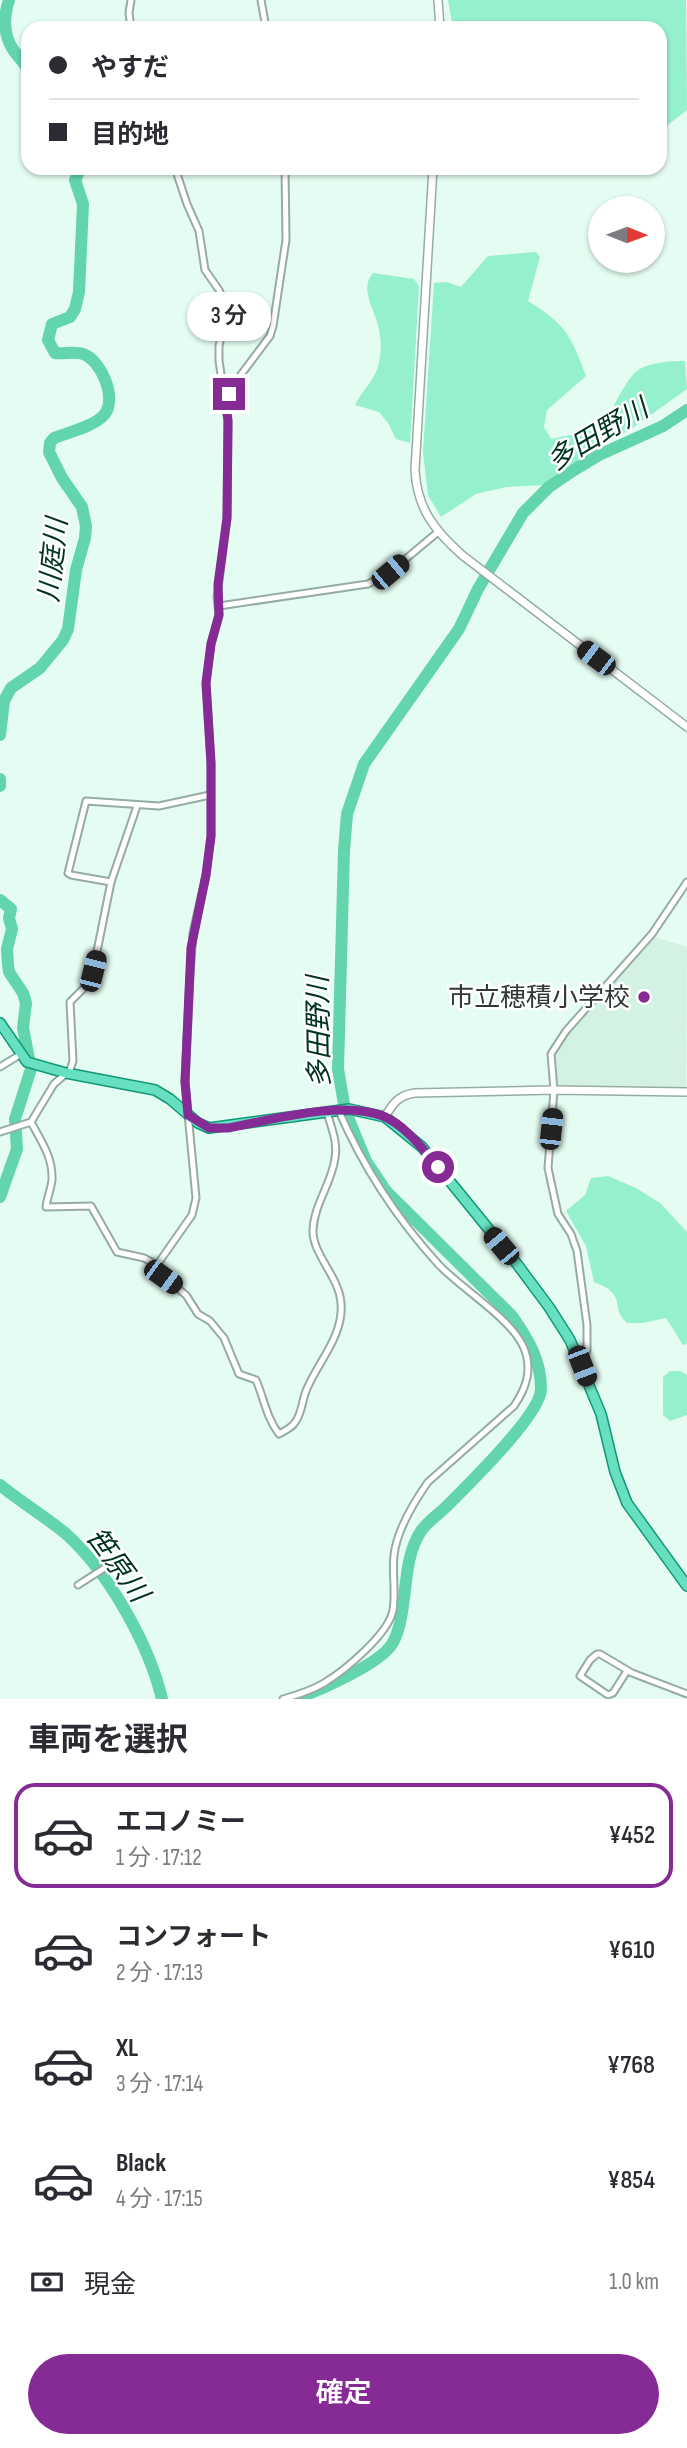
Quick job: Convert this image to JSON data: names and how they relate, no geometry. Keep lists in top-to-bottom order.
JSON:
{
  "water": ["多田野川", "川庭川", "笹原川"],
  "places": ["市立穂積小学校"],
  "north": "right",
  "page": {
    "banner": ["やすだ", "目的地"],
    "bubble": "3 分",
    "heading": "車両を選択",
    "list": [
      {
        "name": "エコノミー",
        "note": "1 分 · 17:12",
        "value": "¥452"
      },
      {
        "name": "コンフォート",
        "note": "2 分 · 17:13",
        "value": "¥610"
      },
      {
        "name": "XL",
        "note": "3 分 · 17:14",
        "value": "¥768"
      },
      {
        "name": "Black",
        "note": "4 分 · 17:15",
        "value": "¥854"
      }
    ],
    "pay": ["現金", "1.0 km"],
    "buttons": "確定"
  }
}
